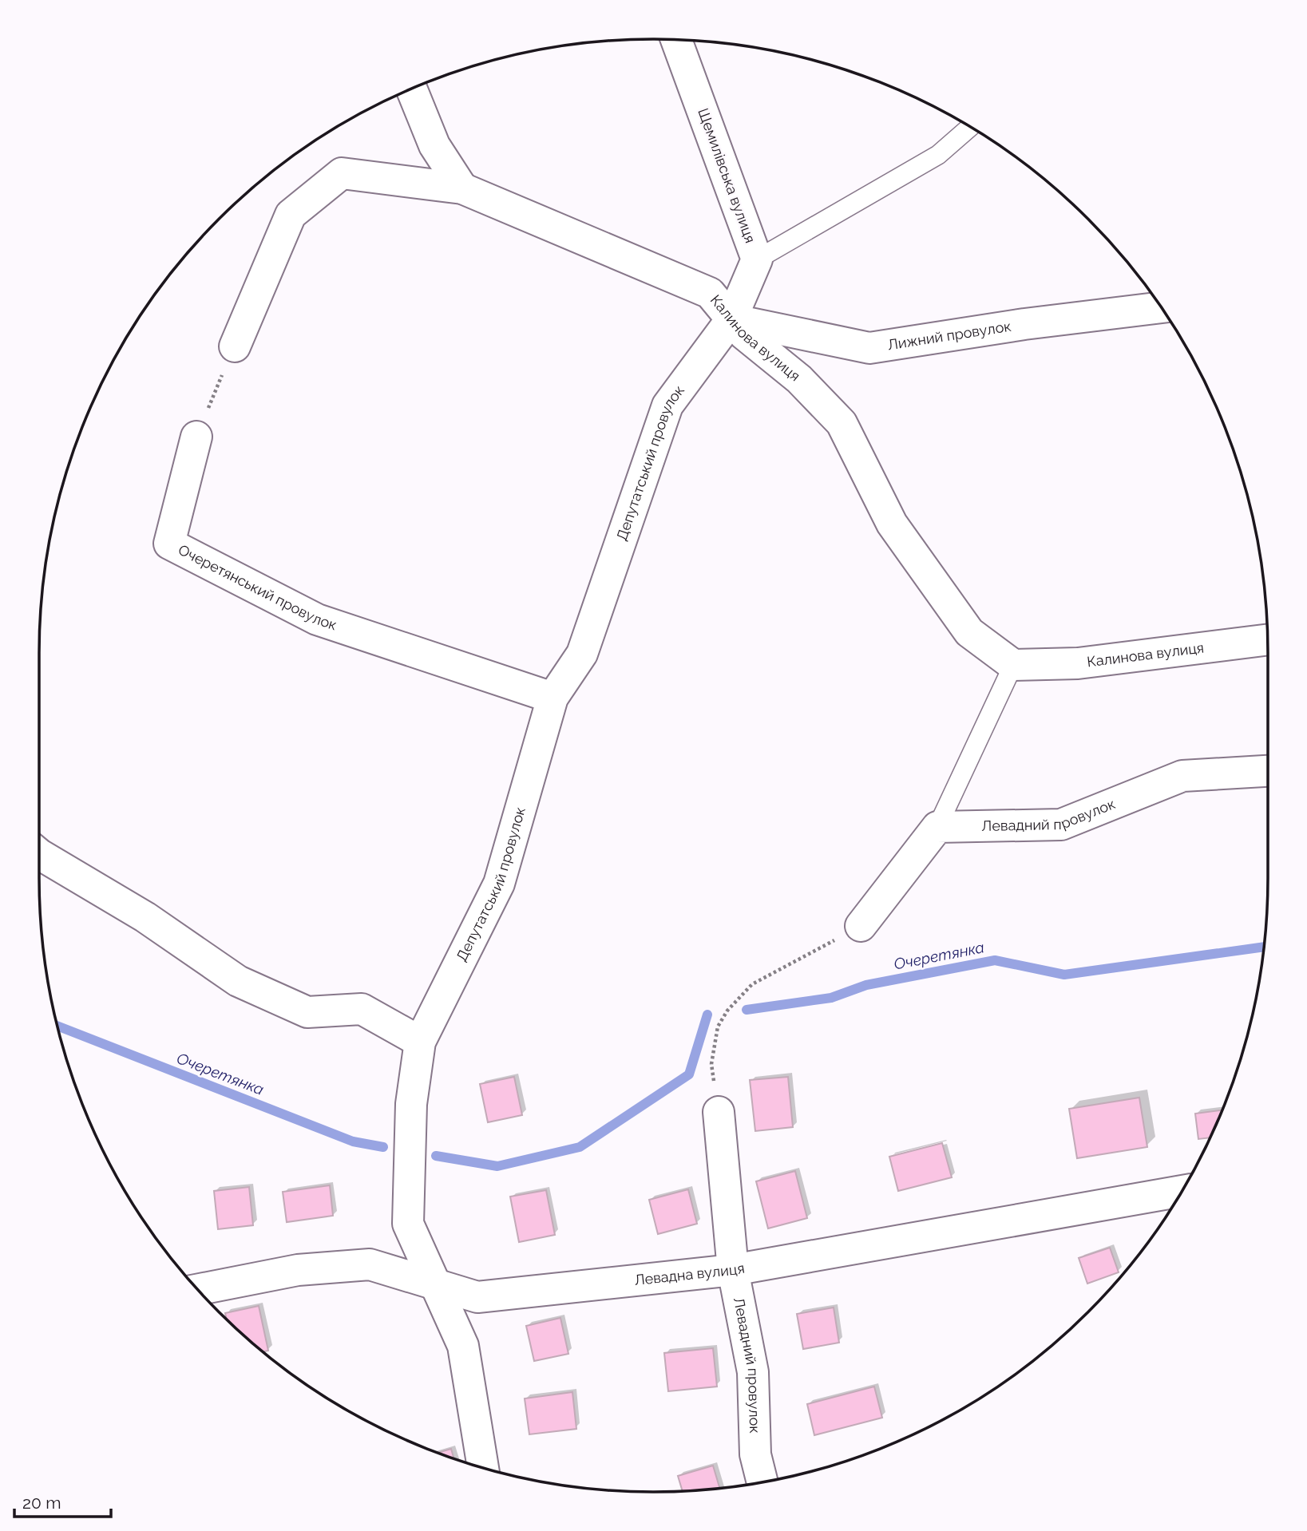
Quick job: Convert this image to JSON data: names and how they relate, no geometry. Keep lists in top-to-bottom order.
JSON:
{
  "streets": {
    "street": [
      "Щемилівська вулиця",
      "Лижний провулок",
      "Калинова вулиця",
      "Депутатський провулок",
      "Очеретянський провулок",
      "Левадний провулок",
      "Левадна вулиця"
    ]
  },
  "crossings": [
    ["Щемилівська вулиця", "Лижний провулок"],
    ["Щемилівська вулиця", "Калинова вулиця"],
    ["Щемилівська вулиця", "Депутатський провулок"],
    ["Лижний провулок", "Калинова вулиця"],
    ["Лижний провулок", "Депутатський провулок"],
    ["Калинова вулиця", "Депутатський провулок"],
    ["Депутатський провулок", "Очеретянський провулок"],
    ["Депутатський провулок", "Левадна вулиця"],
    ["Левадний провулок", "Левадна вулиця"]
  ],
  "water": ["Очеретянка"],
  "scale_bar": "20 m"
}
